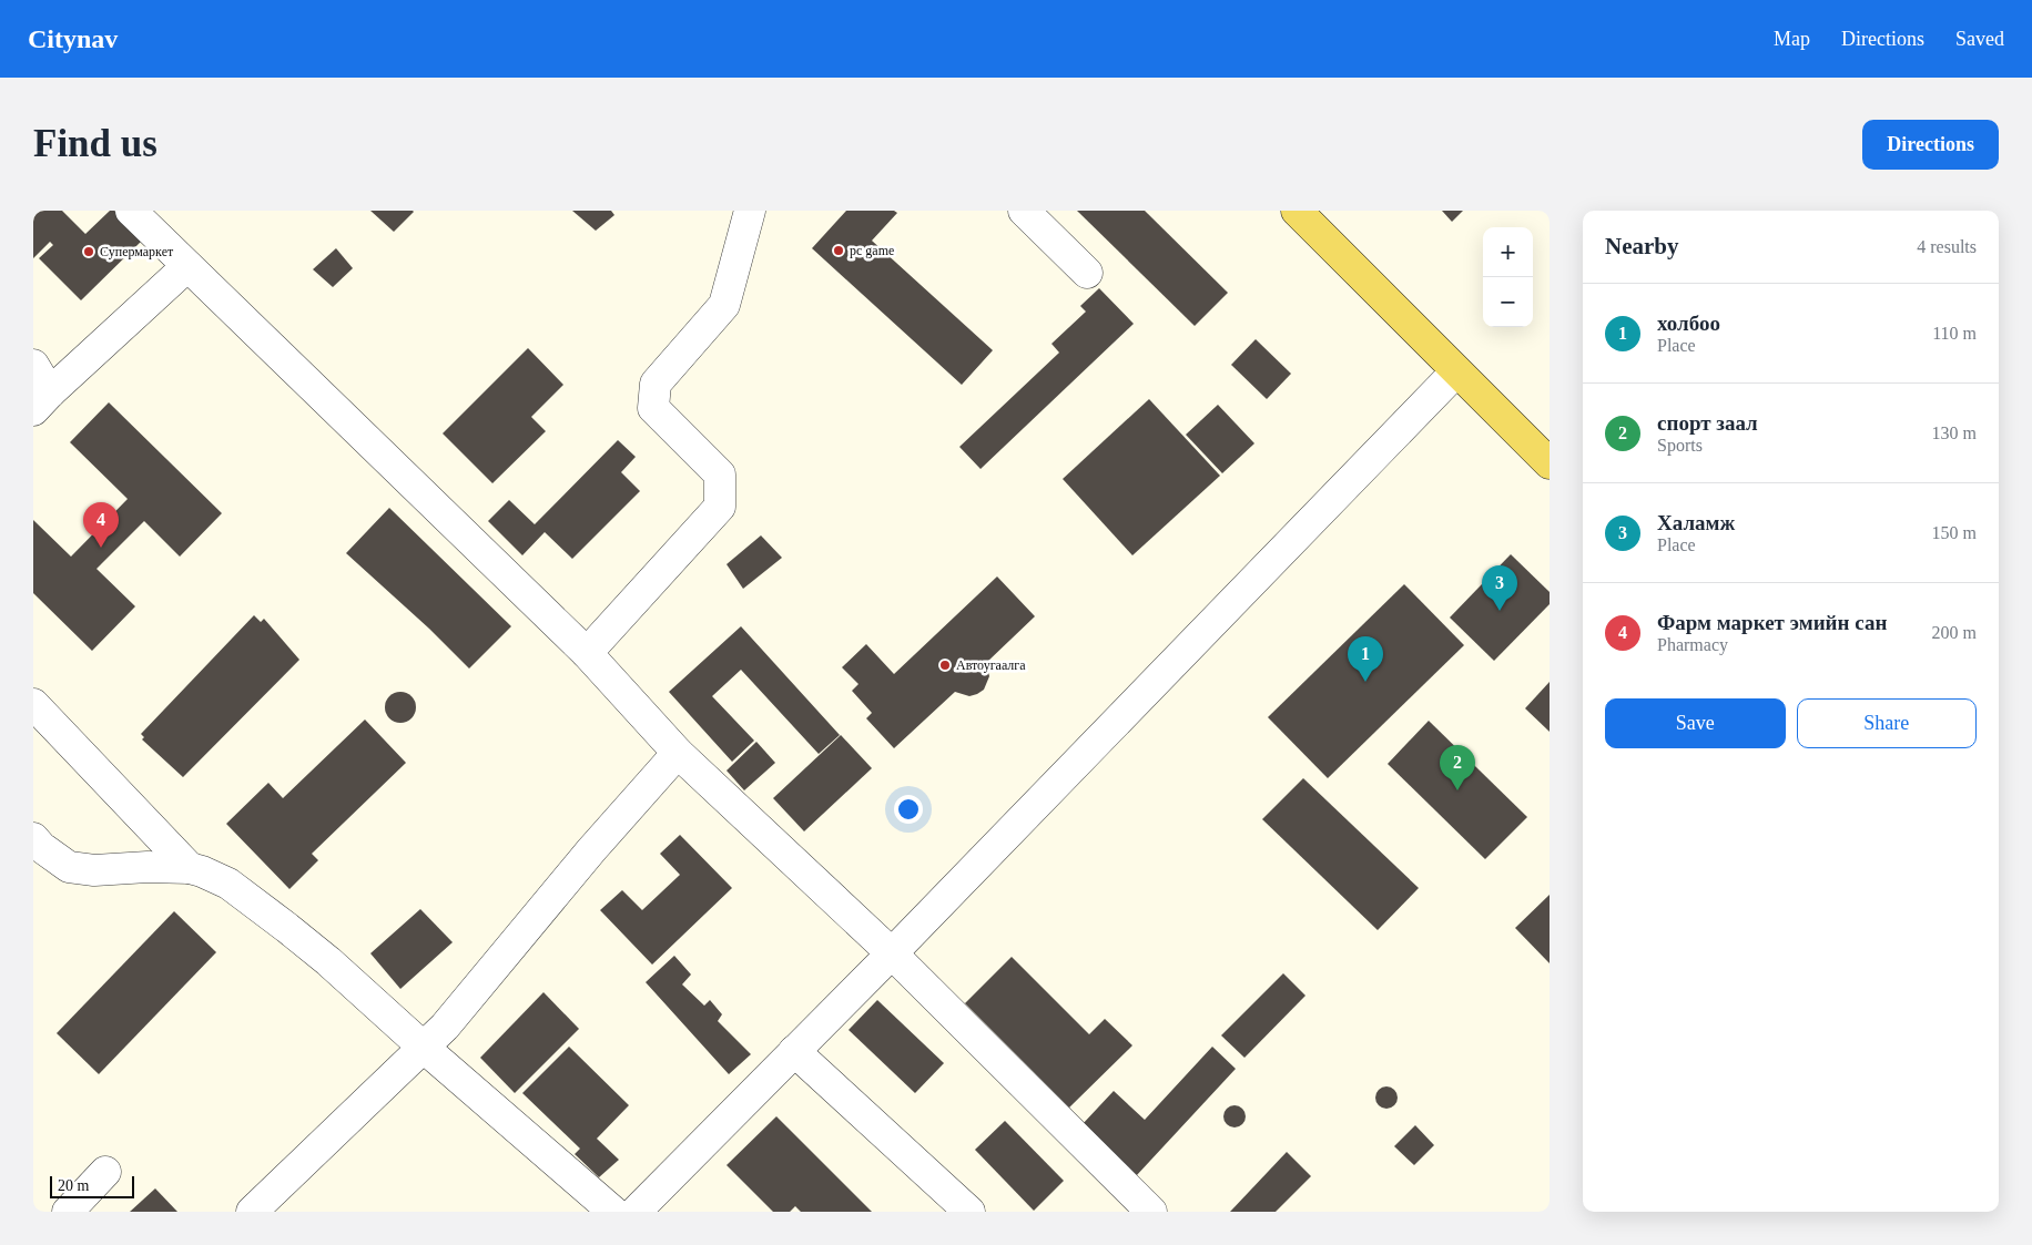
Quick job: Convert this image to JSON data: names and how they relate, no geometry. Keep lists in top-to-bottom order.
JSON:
{
  "places": ["pc game", "Супермаркет", "Автоугаалга"],
  "scale_bar": "20 m",
  "page": {
    "header": "Citynav",
    "nav": ["Map", "Directions", "Saved"],
    "buttons": [
      "Directions",
      ["Save", "Share"]
    ],
    "title": "Find us",
    "heading": ["Nearby", "4 results"],
    "map_buttons": ["+", "−"],
    "list": [
      {
        "mark": "1",
        "name": "холбоо",
        "note": "Place",
        "value": "110 m"
      },
      {
        "mark": "2",
        "name": "спорт заал",
        "note": "Sports",
        "value": "130 m"
      },
      {
        "mark": "3",
        "name": "Халамж",
        "note": "Place",
        "value": "150 m"
      },
      {
        "mark": "4",
        "name": "Фарм маркет эмийн сан",
        "note": "Pharmacy",
        "value": "200 m"
      }
    ],
    "pins": [
      "4",
      "3",
      "1",
      "2"
    ],
    "scale": "20 m"
  }
}
